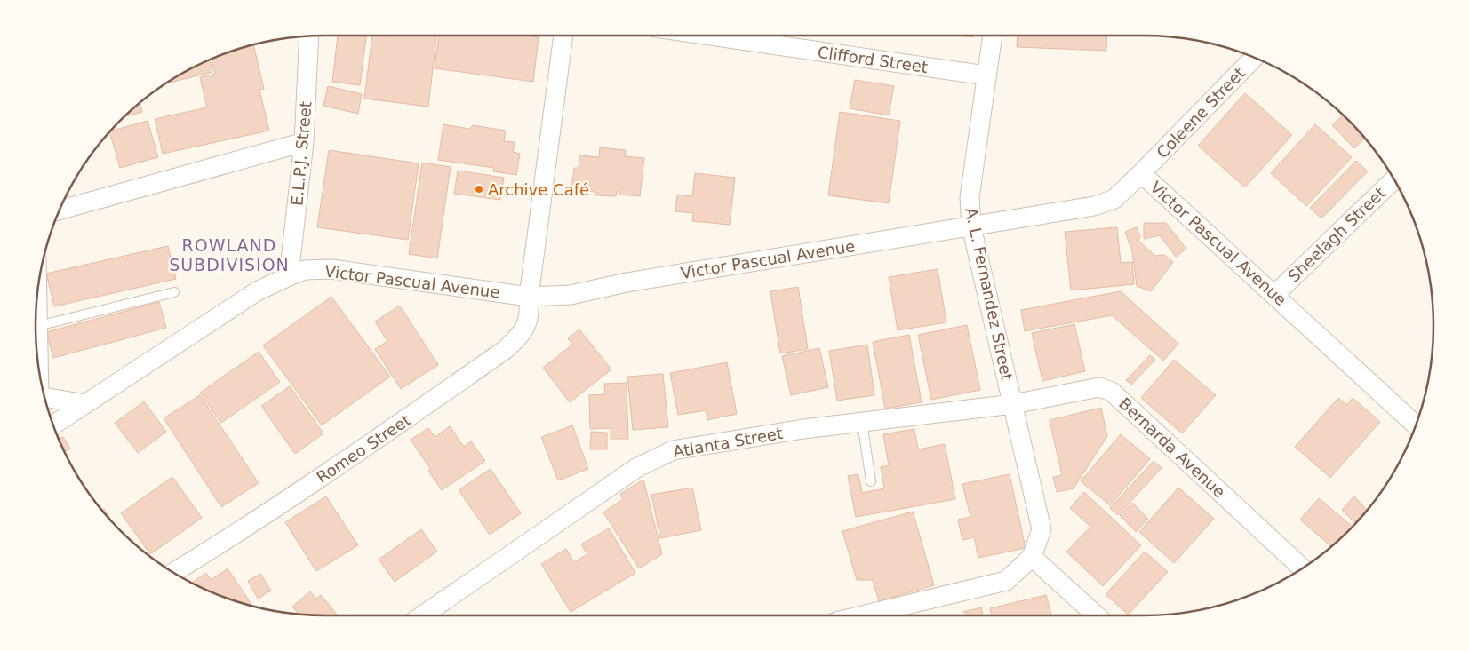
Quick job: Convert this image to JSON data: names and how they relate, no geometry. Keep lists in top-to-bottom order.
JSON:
{
  "streets": {
    "street": [
      "Clifford Street",
      "Coleene Street",
      "E.L.P.J. Street",
      "Sheelagh Street",
      "Victor Pascual Avenue",
      "A. L. Fernandez Street",
      "Atlanta Street",
      "Bernarda Avenue",
      "Romeo Street"
    ]
  },
  "crossings": [
    ["Clifford Street", "A. L. Fernandez Street"],
    ["Coleene Street", "Victor Pascual Avenue"],
    ["E.L.P.J. Street", "Victor Pascual Avenue"],
    ["Sheelagh Street", "Victor Pascual Avenue"],
    ["Victor Pascual Avenue", "A. L. Fernandez Street"],
    ["Victor Pascual Avenue", "Romeo Street"],
    ["A. L. Fernandez Street", "Atlanta Street"],
    ["A. L. Fernandez Street", "Bernarda Avenue"],
    ["Atlanta Street", "Bernarda Avenue"]
  ],
  "districts": ["ROWLAND SUBDIVISION"],
  "places": ["Archive Café"]
}
